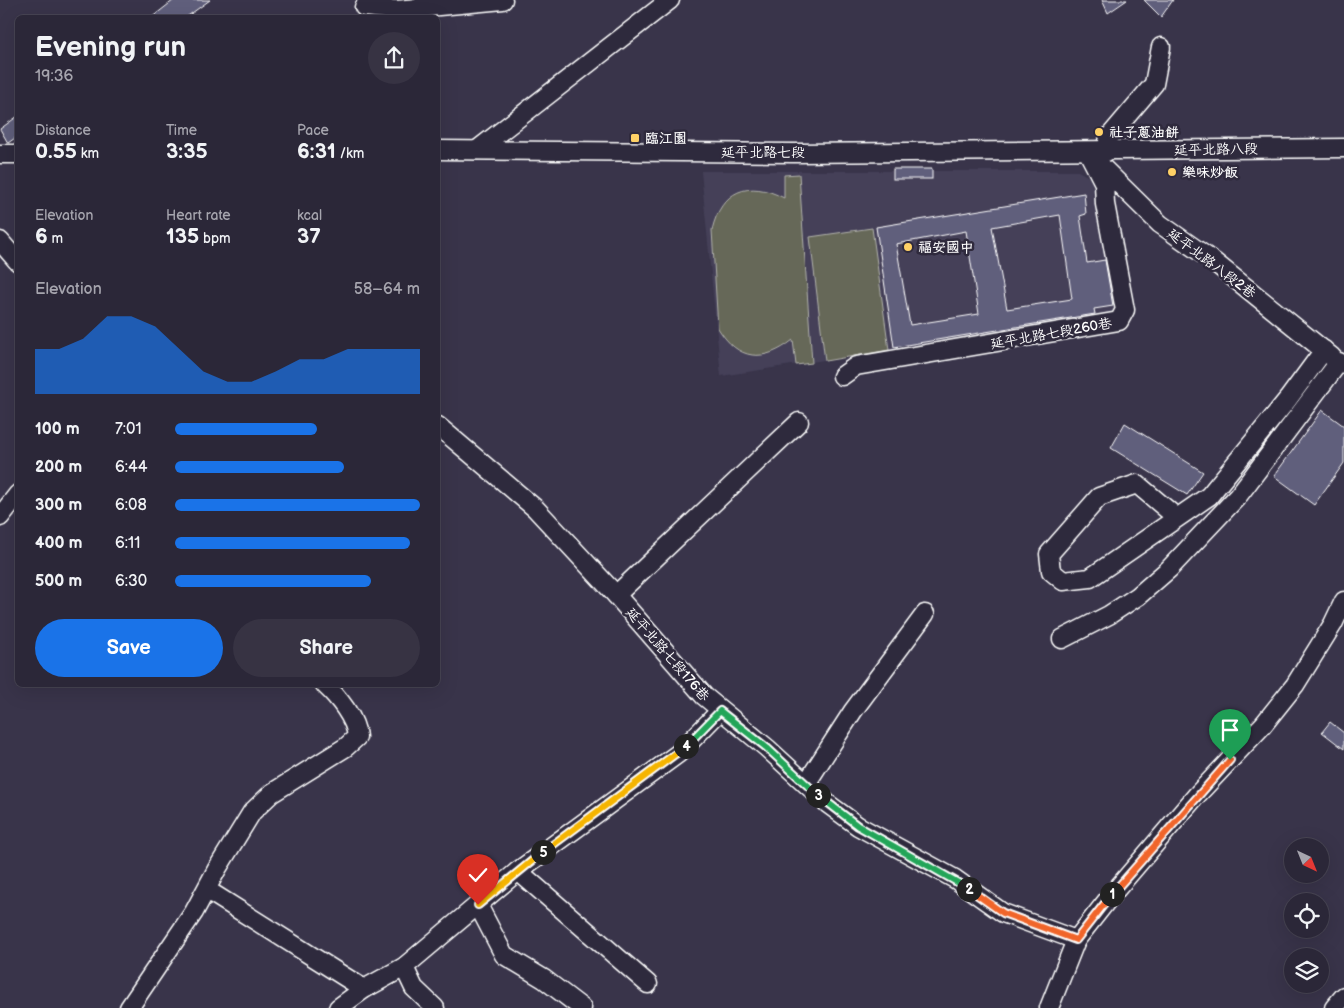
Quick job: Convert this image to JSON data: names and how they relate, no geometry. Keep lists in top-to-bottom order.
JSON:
{
  "streets": {
    "street": [
      "延平北路八段",
      "延平北路七段",
      "延平北路八段2巷",
      "延平北路七段260巷",
      "延平北路七段176巷"
    ]
  },
  "crossings": [
    ["延平北路八段", "延平北路七段"],
    ["延平北路八段", "延平北路八段2巷"],
    ["延平北路八段", "延平北路七段260巷"],
    ["延平北路七段", "延平北路八段2巷"],
    ["延平北路七段", "延平北路七段260巷"],
    ["延平北路八段2巷", "延平北路七段260巷"]
  ],
  "places": {
    "other": ["社子蔥油餅", "樂味炒飯", "福安國中"],
    "transit": ["臨江園"]
  },
  "north": "bottom right",
  "page": {
    "heading": ["Evening run", "19:36"],
    "stats": [
      ["Distance", "0.55 km"],
      ["Time", "3:35"],
      ["Pace", "6:31 /km"],
      ["Elevation", "6 m"],
      ["Heart rate", "135 bpm"],
      ["kcal", "37"]
    ],
    "chart": ["Elevation", "58–64 m"],
    "list": [
      {
        "name": "100 m",
        "note": "7:01"
      },
      {
        "name": "200 m",
        "note": "6:44"
      },
      {
        "name": "300 m",
        "note": "6:08"
      },
      {
        "name": "400 m",
        "note": "6:11"
      },
      {
        "name": "500 m",
        "note": "6:30"
      }
    ],
    "buttons": ["Save", "Share"],
    "pins": [
      "4",
      "3",
      "5",
      "2",
      "1"
    ]
  }
}
